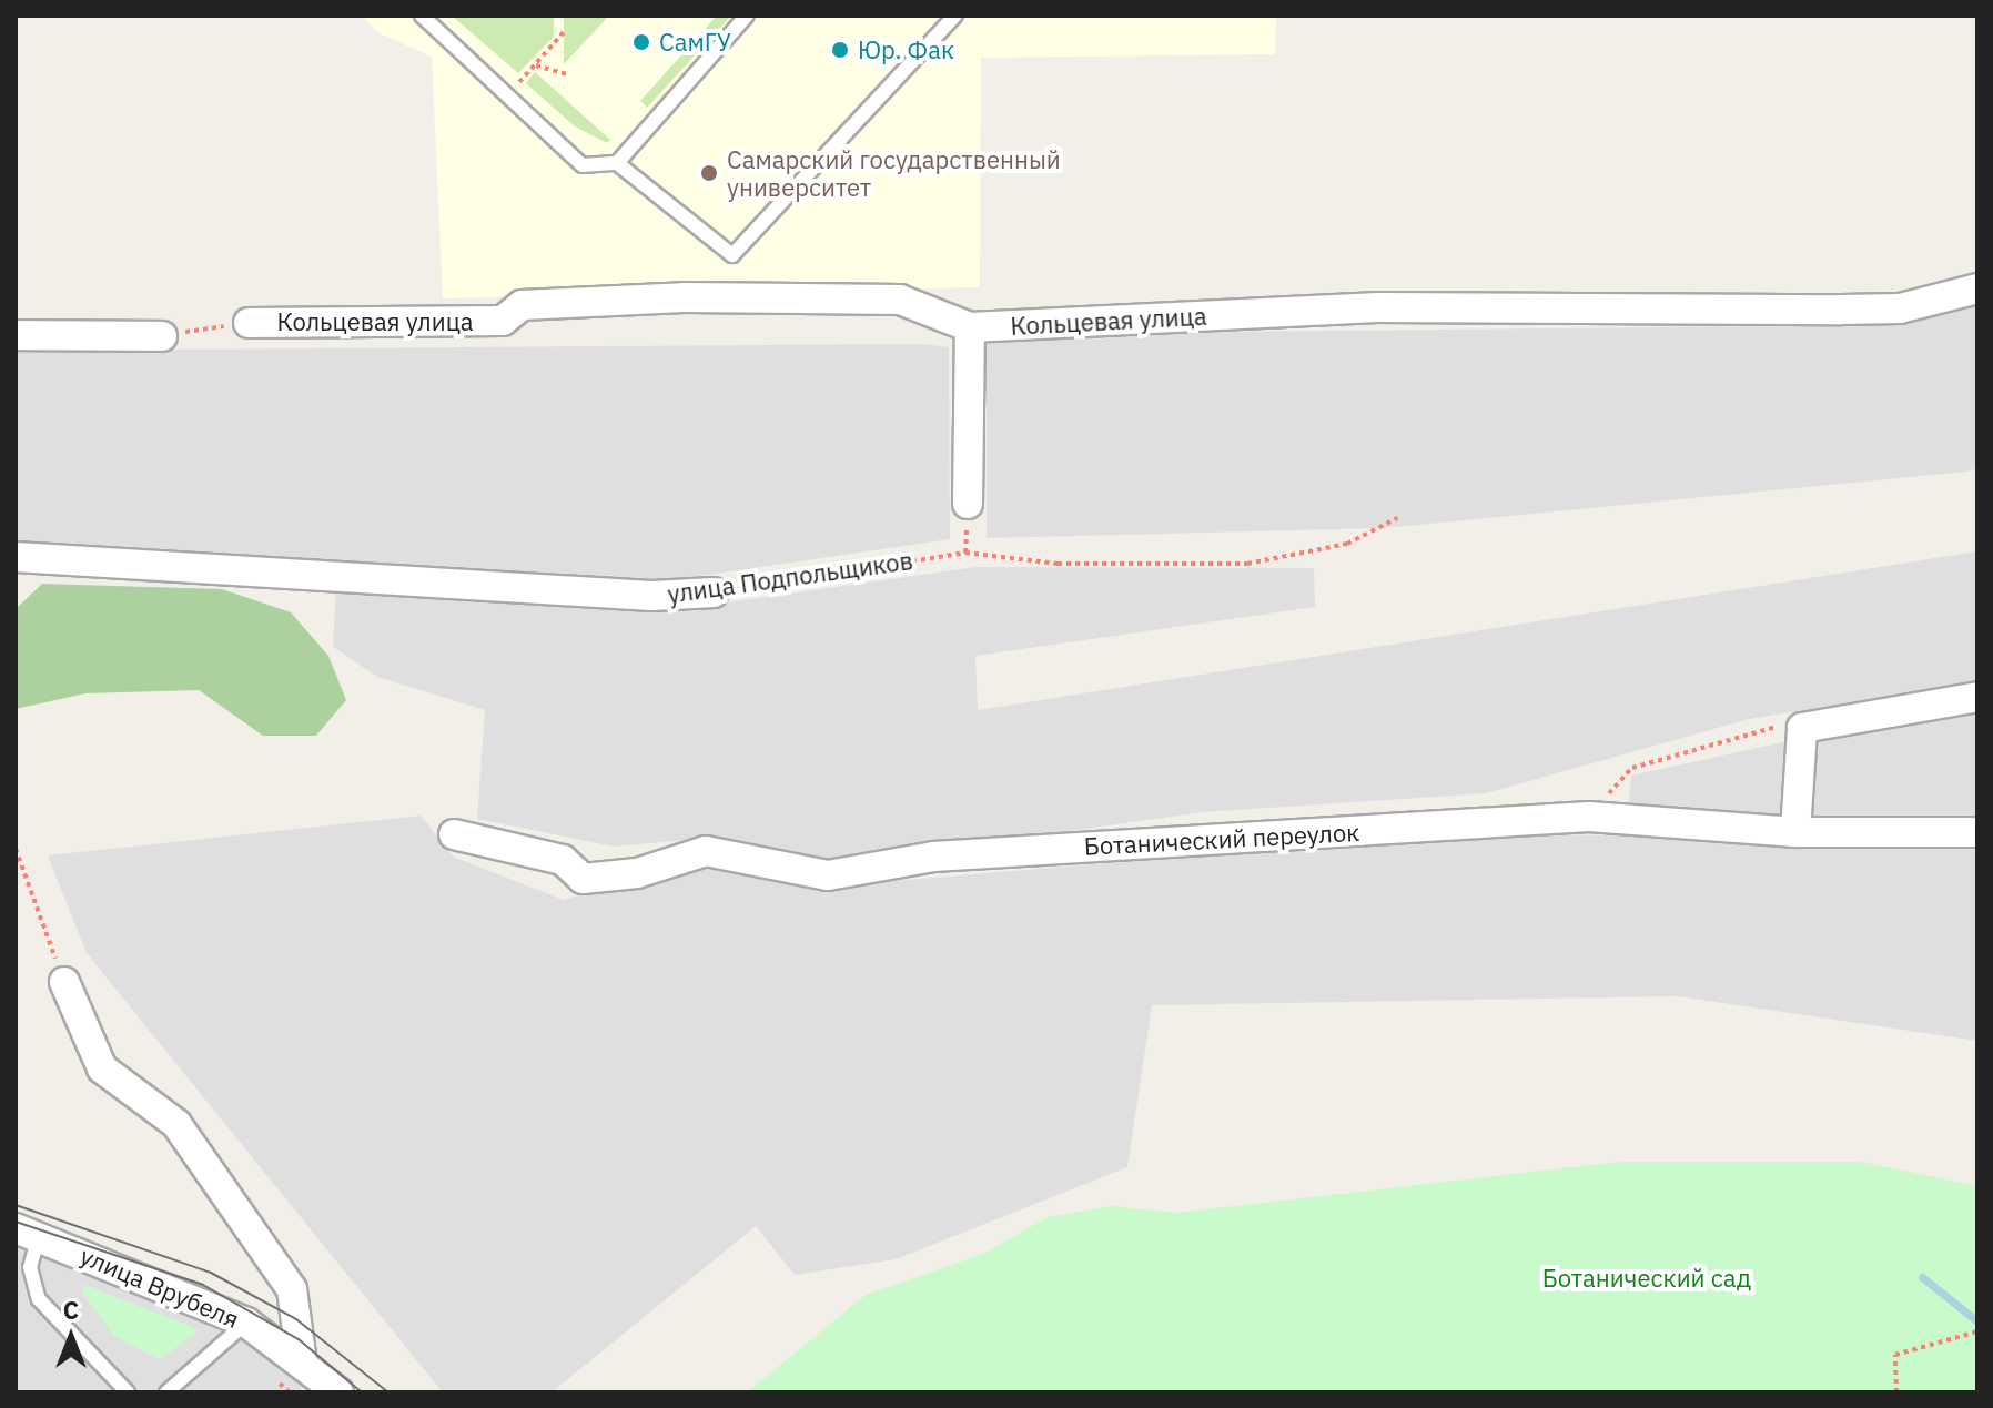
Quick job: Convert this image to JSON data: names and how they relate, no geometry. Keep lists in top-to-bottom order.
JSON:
{
  "streets": {
    "street": [
      "Кольцевая улица",
      "улица Подпольщиков",
      "Ботанический переулок",
      "улица Врубеля"
    ]
  },
  "parks": ["Ботанический сад"],
  "places": ["СамГУ", "Юр. Фак", "Самарский государственный университет"],
  "north": "top"
}
